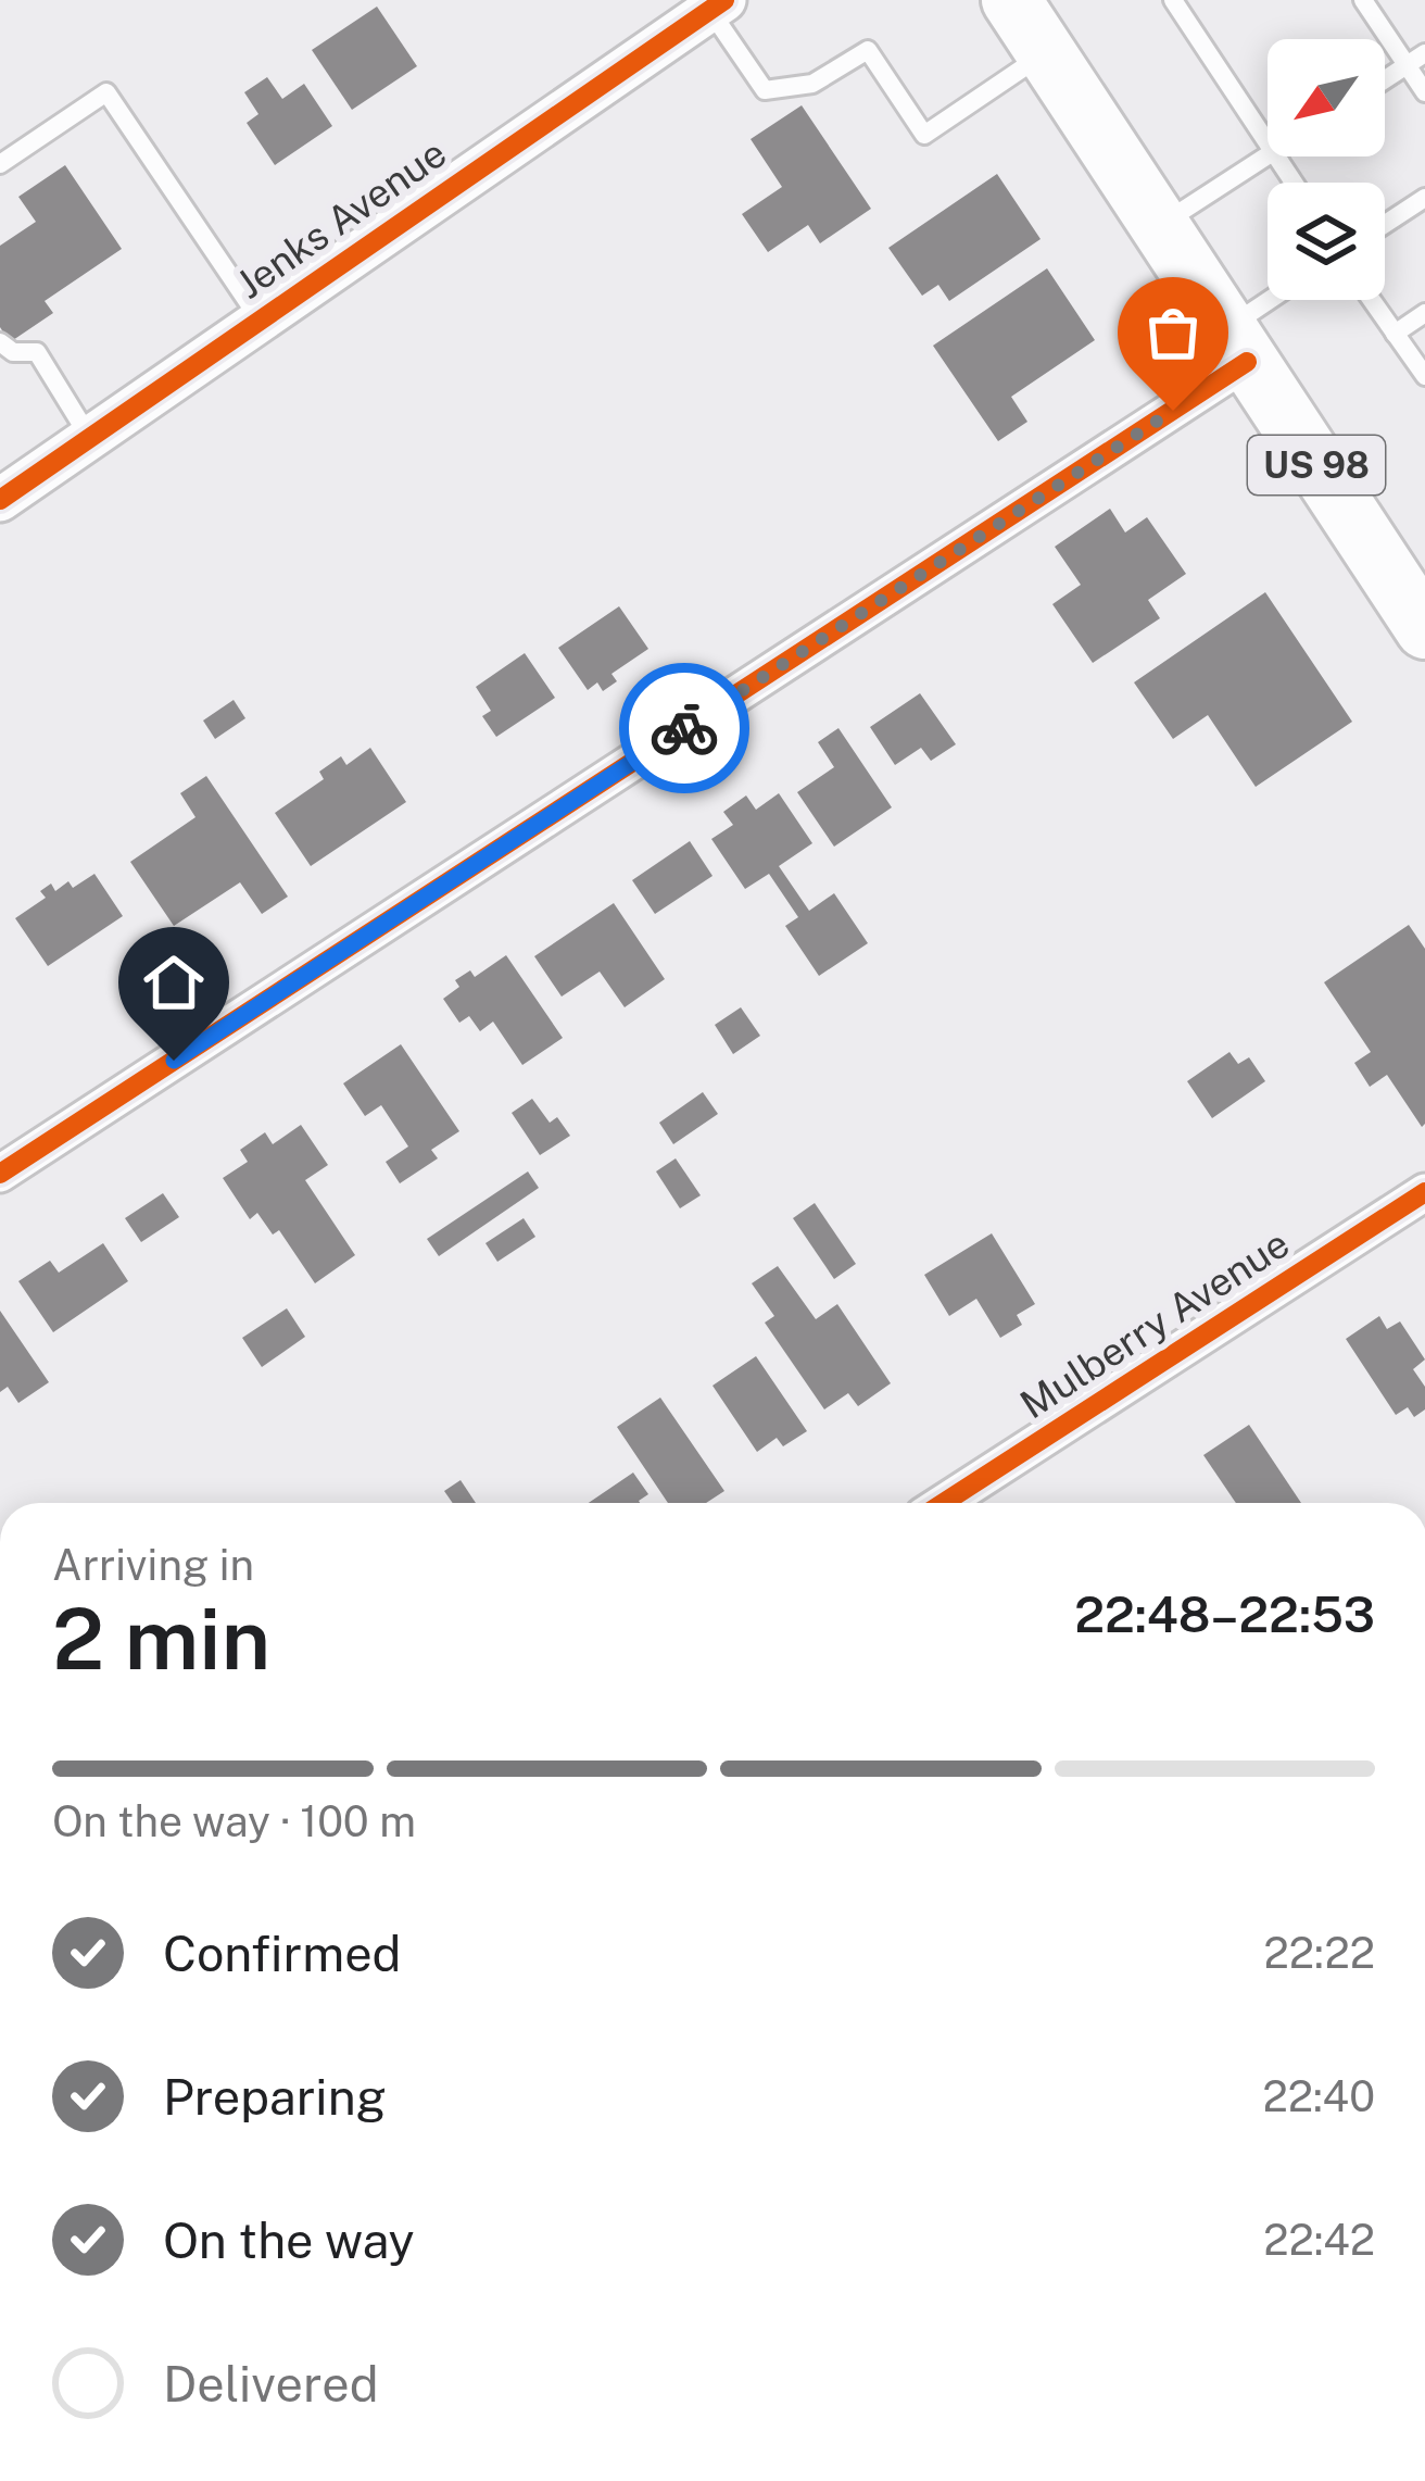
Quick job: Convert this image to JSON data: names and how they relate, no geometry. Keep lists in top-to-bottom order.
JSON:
{
  "streets": {
    "highway": ["US 98"],
    "street": ["Jenks Avenue", "Mulberry Avenue"]
  },
  "north": "bottom left",
  "page": {
    "heading": ["2 min", "Arriving in", "22:48–22:53"],
    "bar": "On the way · 100 m",
    "list": [
      ["Confirmed", "22:22"],
      ["Preparing", "22:40"],
      ["On the way", "22:42"],
      "Delivered"
    ]
  }
}
